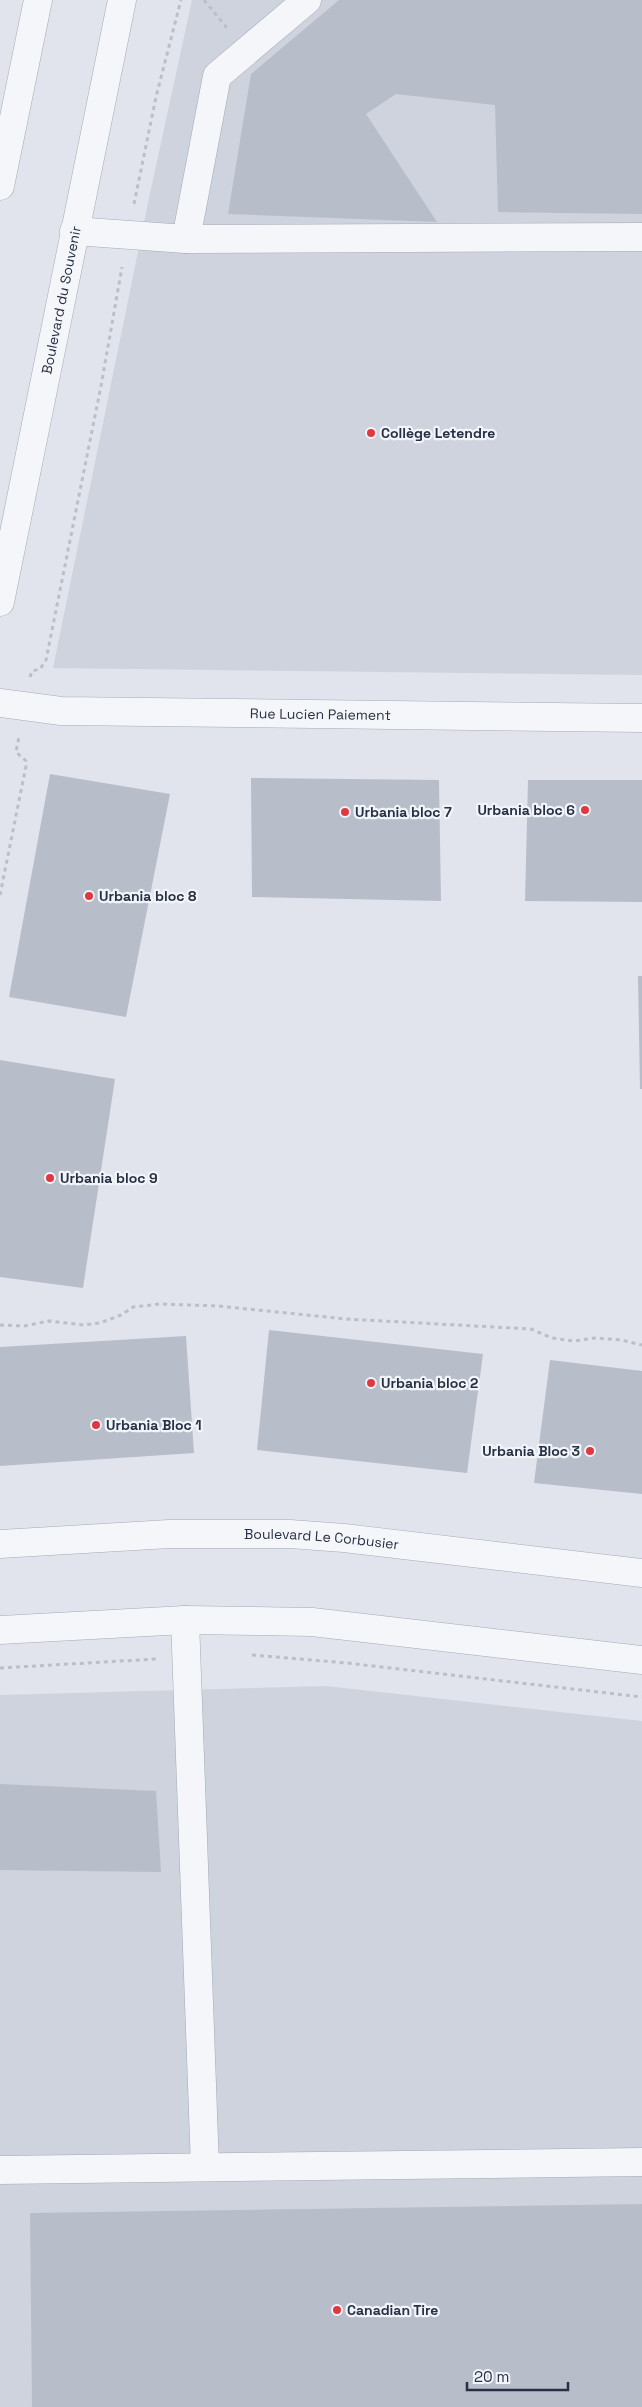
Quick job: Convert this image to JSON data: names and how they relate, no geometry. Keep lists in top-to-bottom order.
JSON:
{
  "streets": {
    "street": ["Boulevard du Souvenir", "Rue Lucien Paiement", "Boulevard Le Corbusier"]
  },
  "places": [
    "Collège Letendre",
    "Urbania bloc 6",
    "Urbania bloc 7",
    "Urbania bloc 8",
    "Urbania bloc 9",
    "Urbania bloc 2",
    "Urbania Bloc 1",
    "Urbania Bloc 3",
    "Canadian Tire"
  ],
  "scale_bar": "20 m"
}
